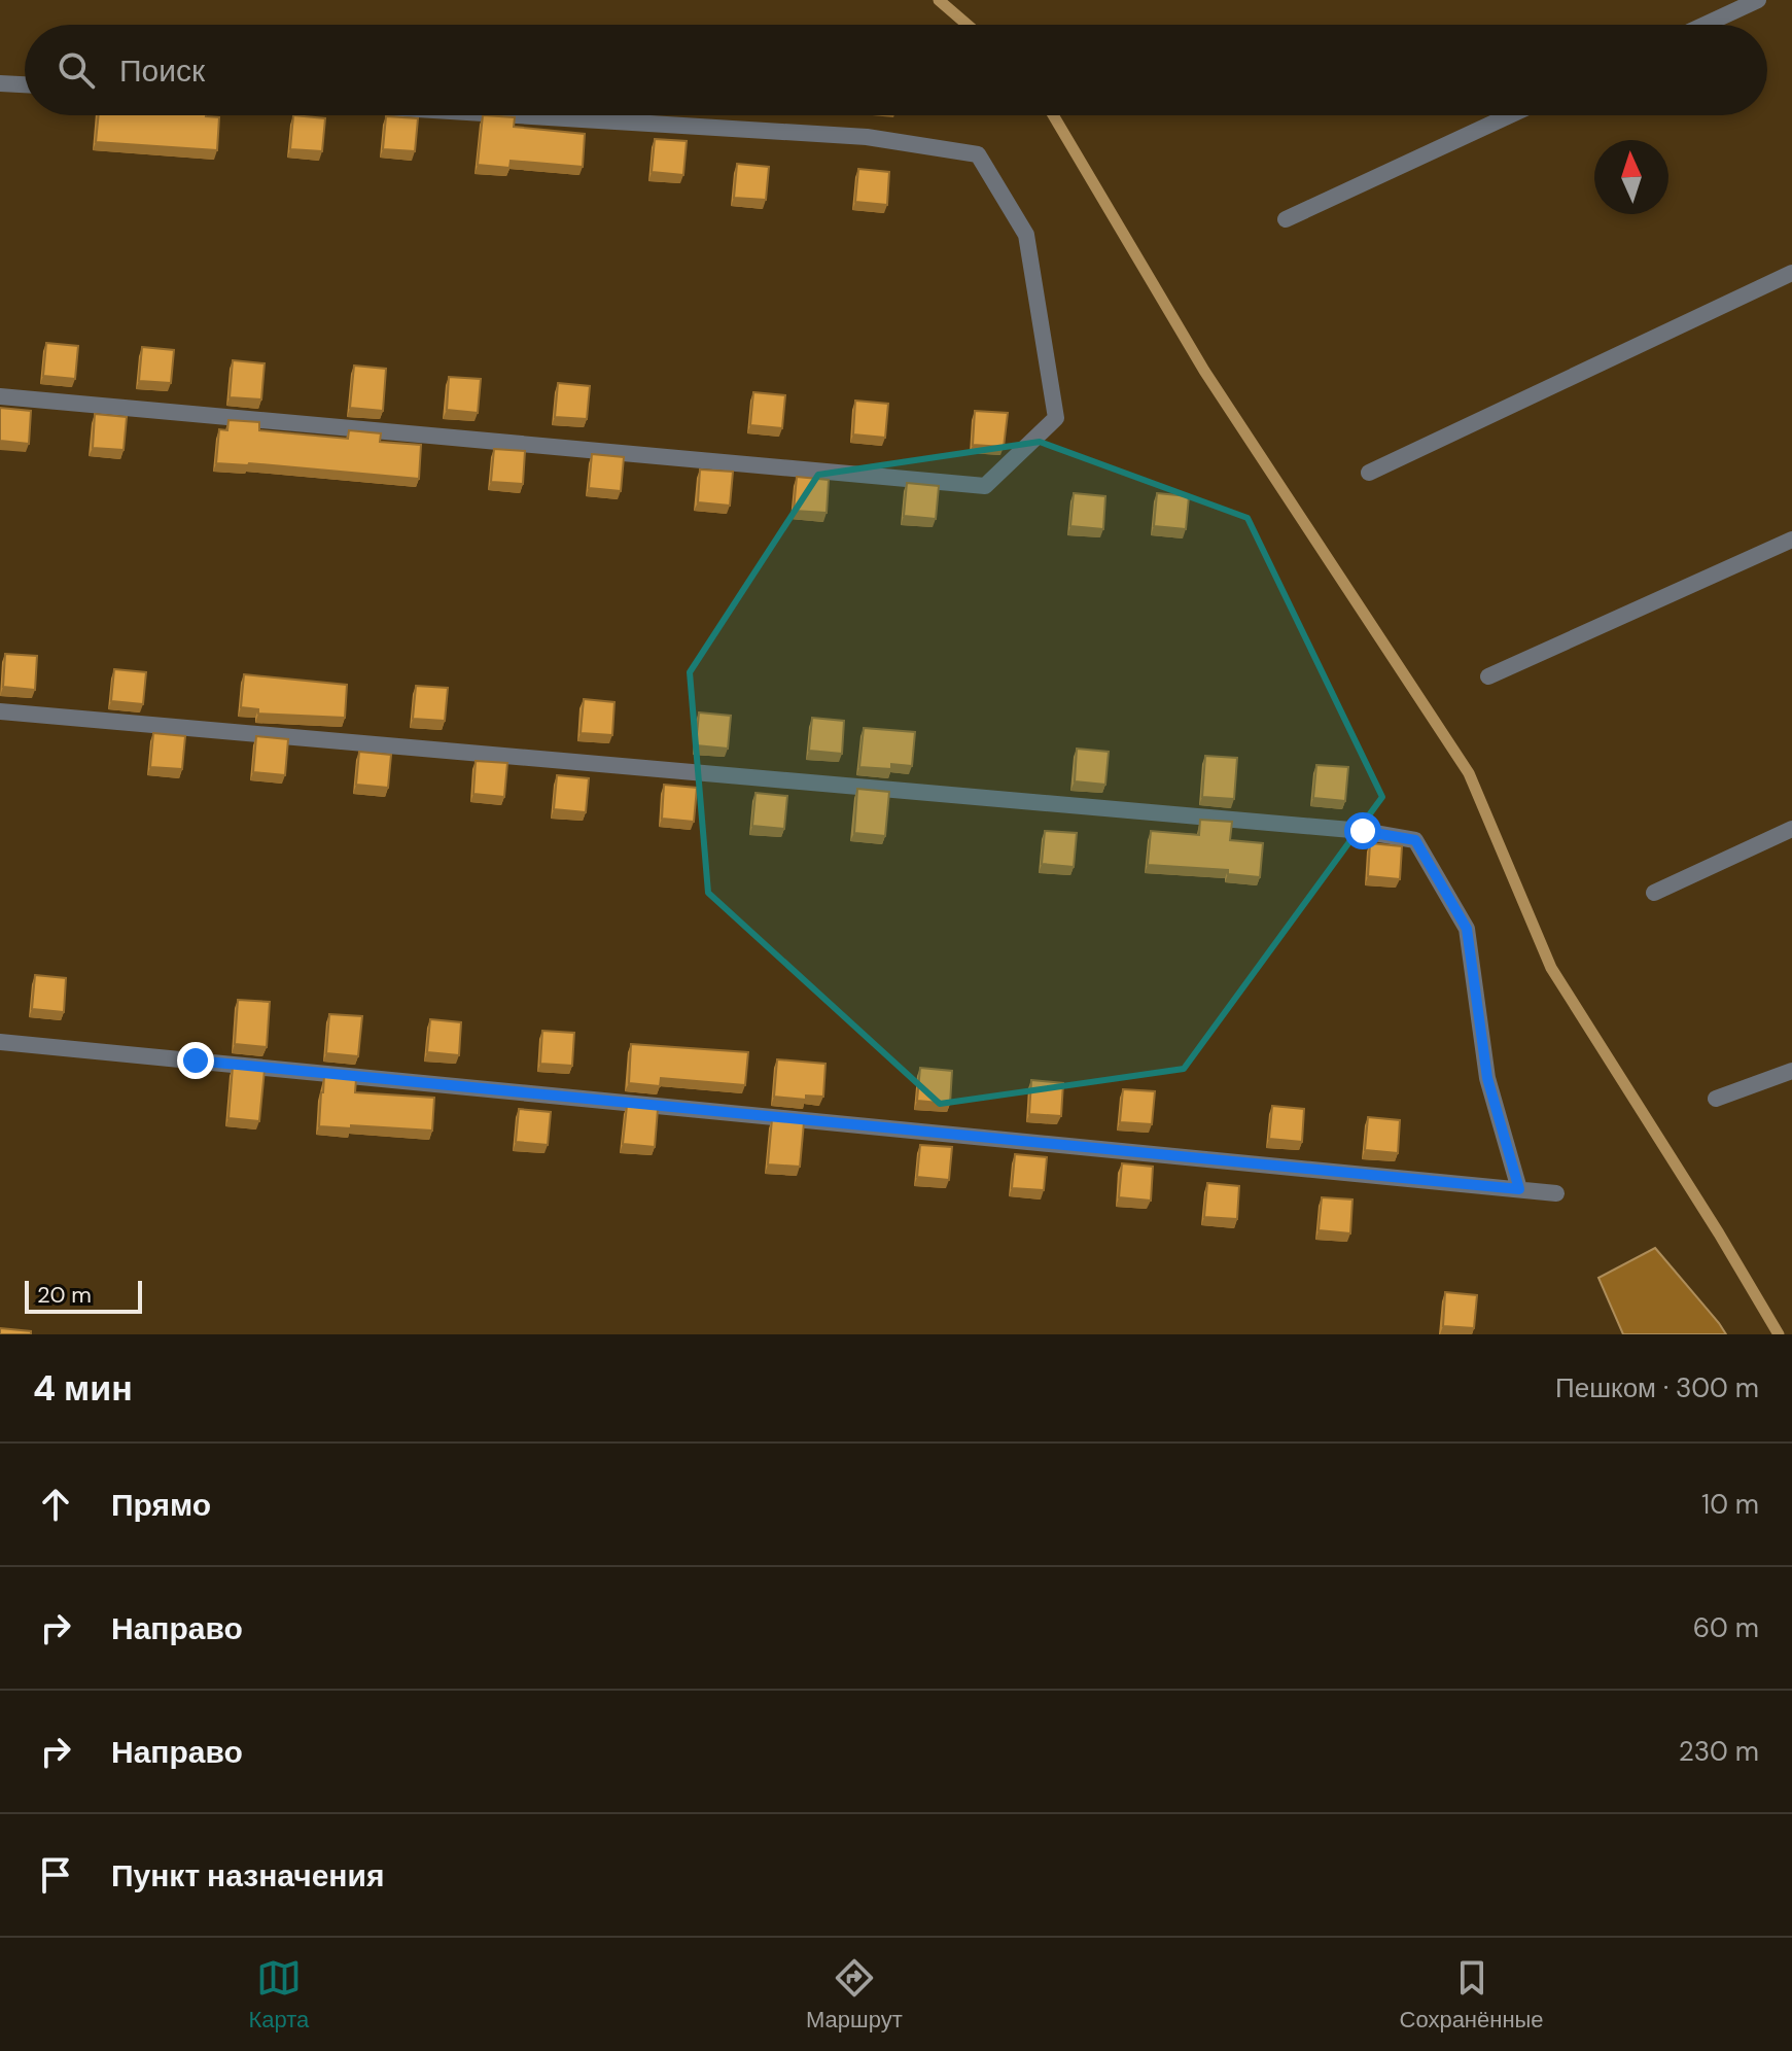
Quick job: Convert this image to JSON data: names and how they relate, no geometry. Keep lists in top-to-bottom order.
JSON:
{
  "scale_bar": "20 m",
  "north": "top",
  "page": {
    "search": "Поиск",
    "scale": "20 m",
    "heading": ["4 мин", "Пешком · 300 m"],
    "list": [
      ["Прямо", "10 m"],
      ["Направо", "60 m"],
      ["Направо", "230 m"],
      "Пункт назначения"
    ],
    "nav": ["Карта", "Маршрут", "Сохранённые"]
  }
}
